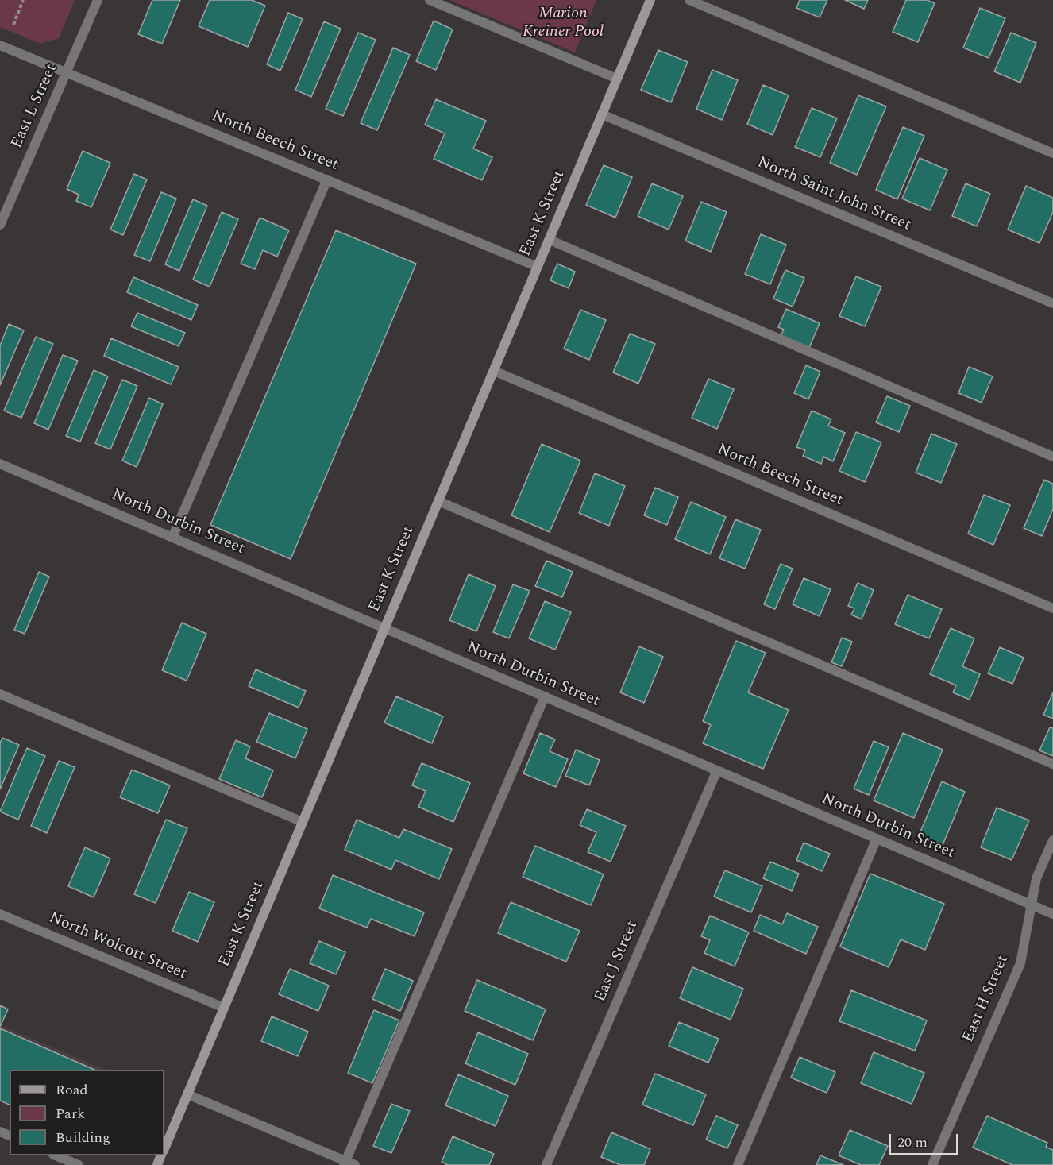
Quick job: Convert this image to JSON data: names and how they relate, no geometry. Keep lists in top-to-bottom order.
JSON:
{
  "streets": {
    "street": [
      "East L Street",
      "North Beech Street",
      "North Saint John Street",
      "East K Street",
      "North Durbin Street",
      "North Wolcott Street",
      "East J Street",
      "East H Street"
    ]
  },
  "crossings": [
    ["East L Street", "North Beech Street"],
    ["North Beech Street", "East K Street"],
    ["North Saint John Street", "East K Street"],
    ["East K Street", "North Durbin Street"],
    ["East K Street", "North Wolcott Street"],
    ["North Durbin Street", "East J Street"],
    ["North Durbin Street", "East H Street"]
  ],
  "parks": ["Marion Kreiner Pool"],
  "legend": ["Road", "Park", "Building"],
  "scale_bar": "20 m"
}
